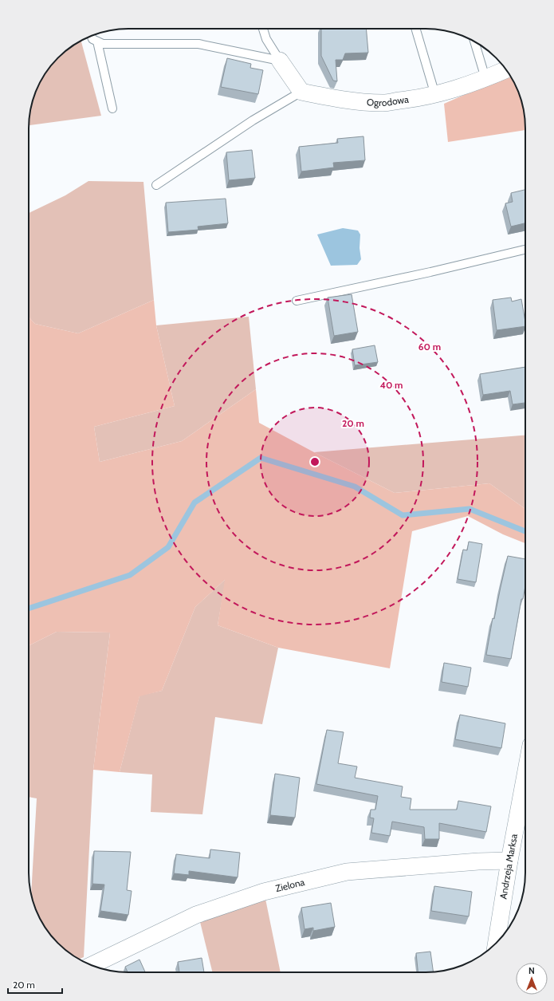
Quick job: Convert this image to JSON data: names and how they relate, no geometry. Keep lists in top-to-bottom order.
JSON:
{
  "streets": {
    "street": ["Ogrodowa", "Andrzeja Marksa", "Zielona"]
  },
  "crossings": [
    ["Andrzeja Marksa", "Zielona"]
  ],
  "scale_bar": "20 m",
  "north": "top",
  "rings": ["60 m", "40 m", "20 m"]
}
